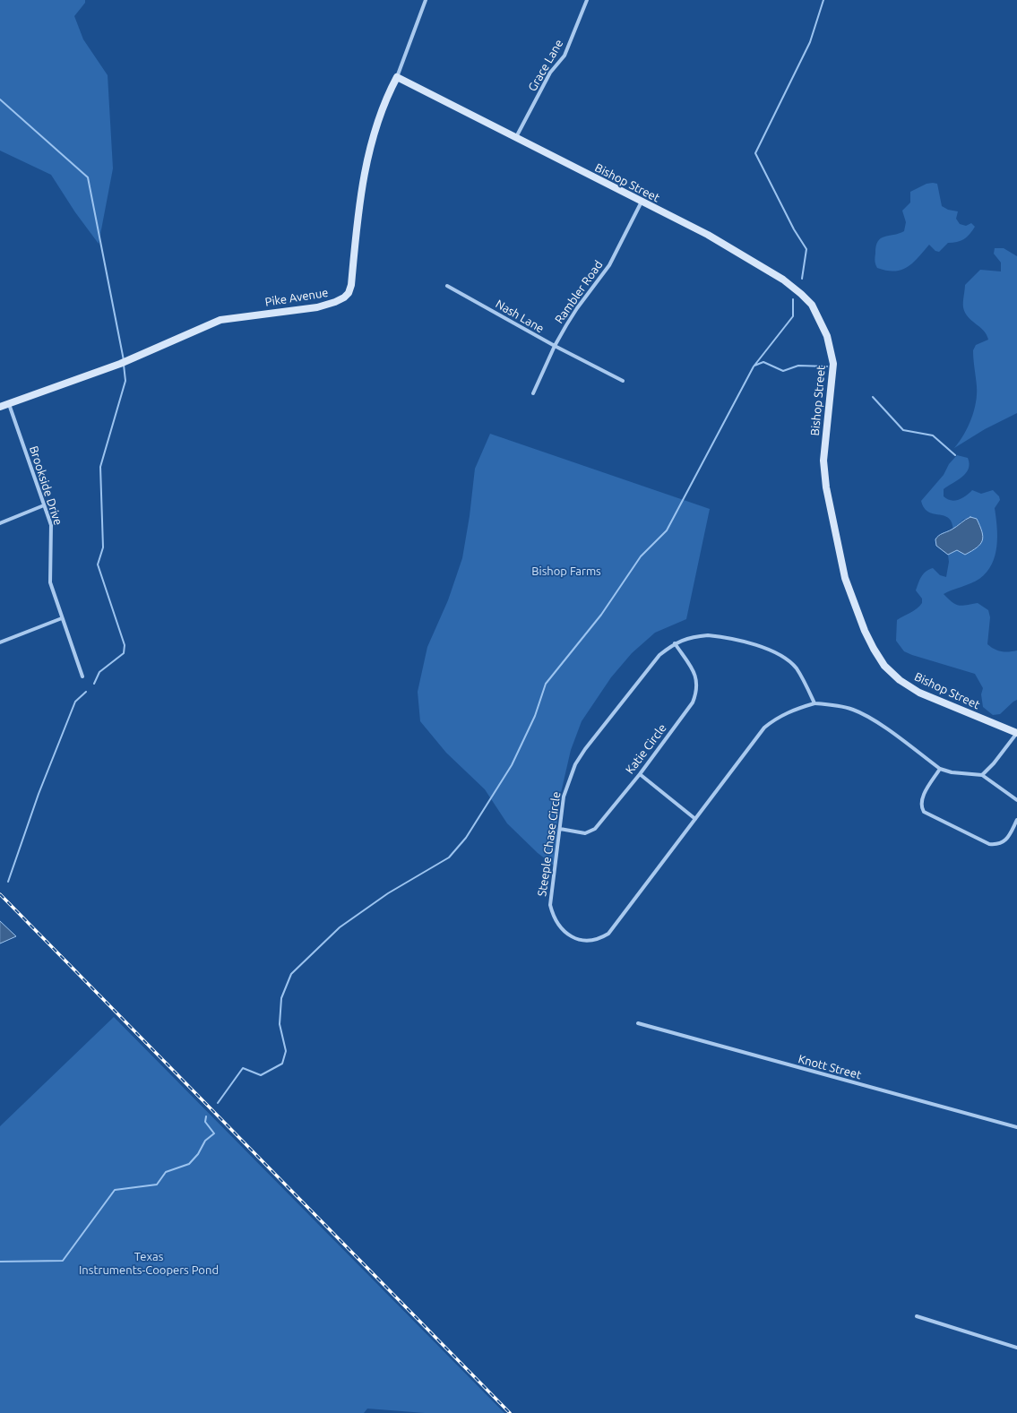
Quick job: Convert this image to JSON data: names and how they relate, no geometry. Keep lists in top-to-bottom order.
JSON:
{
  "streets": {
    "street": [
      "Grace Lane",
      "Bishop Street",
      "Rambler Road",
      "Pike Avenue",
      "Nash Lane",
      "Brookside Drive",
      "Katie Circle",
      "Steeple Chase Circle",
      "Knott Street"
    ]
  },
  "crossings": [
    ["Grace Lane", "Bishop Street"],
    ["Bishop Street", "Rambler Road"],
    ["Bishop Street", "Pike Avenue"],
    ["Rambler Road", "Nash Lane"],
    ["Pike Avenue", "Brookside Drive"],
    ["Katie Circle", "Steeple Chase Circle"]
  ],
  "parks": ["Bishop Farms", "Texas Instruments-Coopers Pond"]
}
